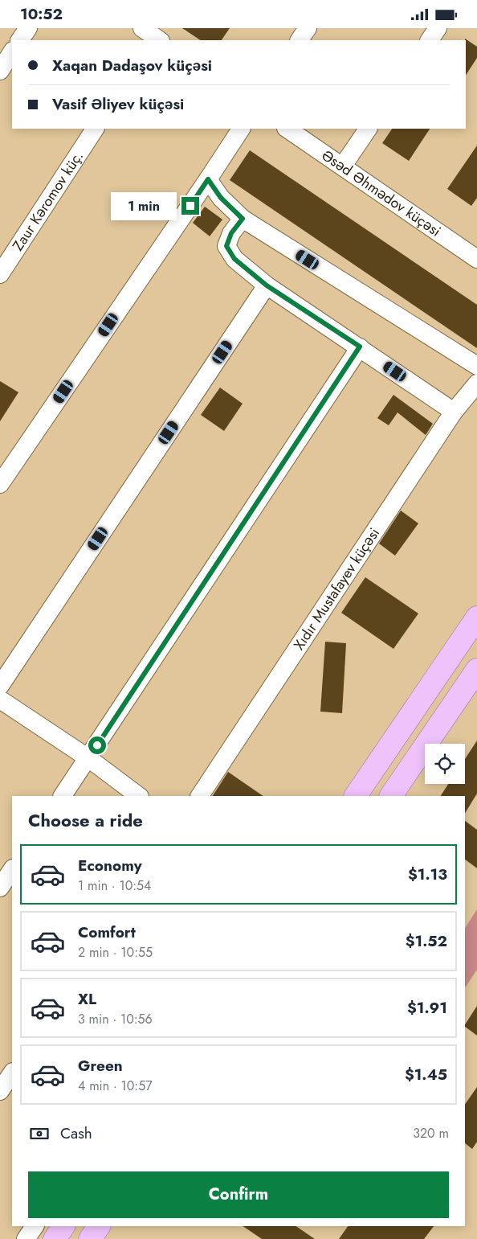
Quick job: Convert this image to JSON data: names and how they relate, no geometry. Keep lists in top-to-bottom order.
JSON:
{
  "streets": {
    "street": ["Əsəd Əhmədov küçəsi", "Zaur Kəromov küç.", "Xıdır Mustafayev küçəsi"]
  },
  "page": {
    "status": "10:52",
    "banner": ["Xaqan Dadaşov küçəsi", "Vasif Əliyev küçəsi"],
    "bubble": "1 min",
    "heading": "Choose a ride",
    "list": [
      {
        "name": "Economy",
        "note": "1 min · 10:54",
        "value": "$1.13"
      },
      {
        "name": "Comfort",
        "note": "2 min · 10:55",
        "value": "$1.52"
      },
      {
        "name": "XL",
        "note": "3 min · 10:56",
        "value": "$1.91"
      },
      {
        "name": "Green",
        "note": "4 min · 10:57",
        "value": "$1.45"
      }
    ],
    "pay": ["Cash", "320 m"],
    "buttons": "Confirm"
  }
}
